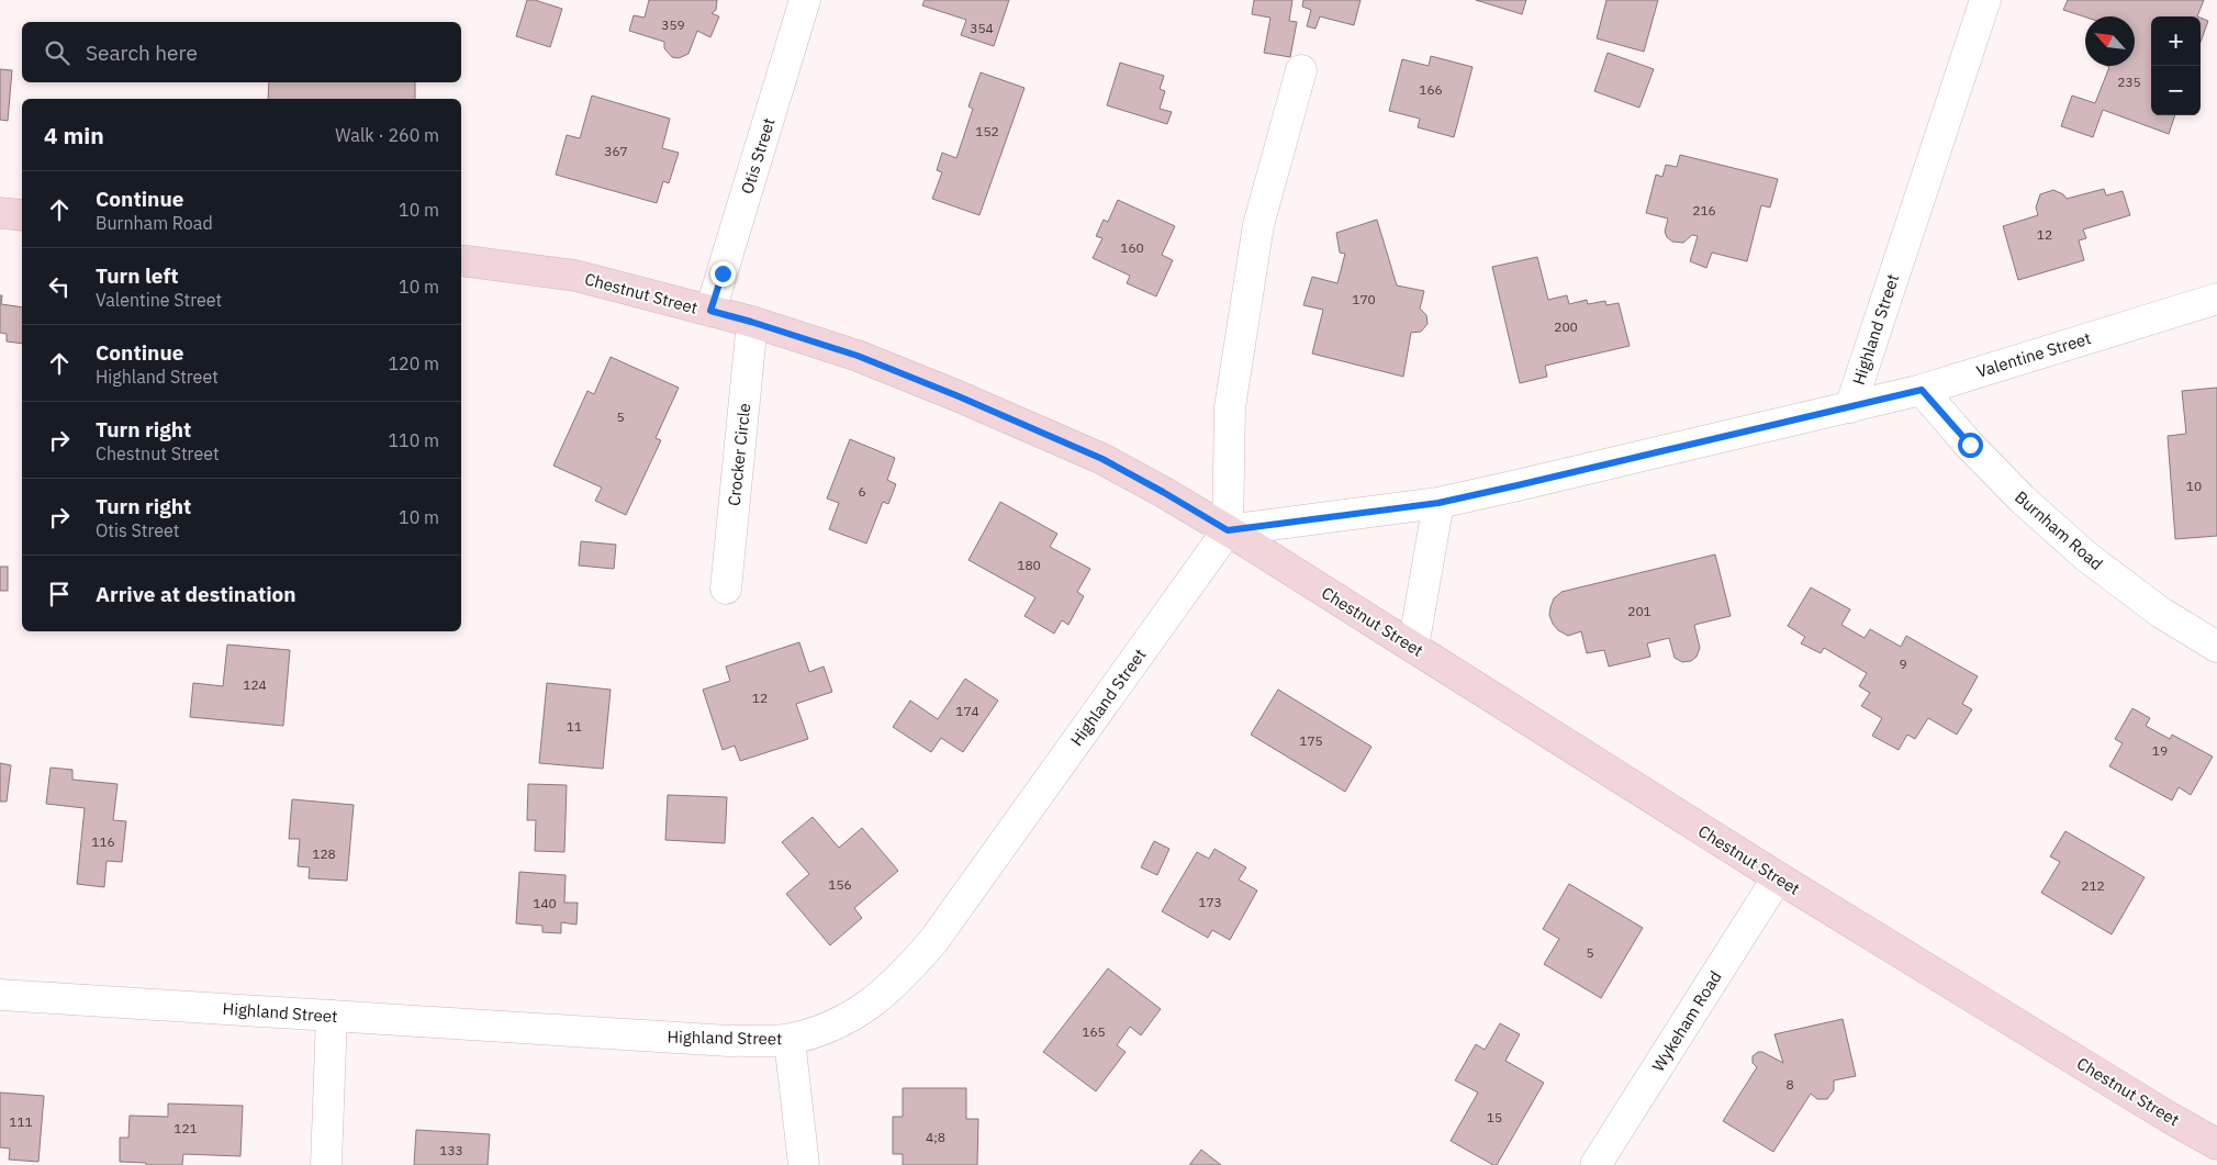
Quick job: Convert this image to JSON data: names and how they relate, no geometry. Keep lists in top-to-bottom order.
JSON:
{
  "streets": {
    "main road": ["Chestnut Street"],
    "street": [
      "Otis Street",
      "Highland Street",
      "Valentine Street",
      "Crocker Circle",
      "Burnham Road",
      "Wykeham Road"
    ]
  },
  "crossings": [
    ["Otis Street", "Chestnut Street"],
    ["Chestnut Street", "Highland Street"],
    ["Chestnut Street", "Crocker Circle"],
    ["Chestnut Street", "Wykeham Road"],
    ["Highland Street", "Valentine Street"],
    ["Valentine Street", "Burnham Road"]
  ],
  "house_numbers": [
    "359",
    "354",
    "235",
    "166",
    "152",
    "367",
    "216",
    "12",
    "160",
    "170",
    "200",
    "5",
    "10",
    "6",
    "180",
    "201",
    "9",
    "124",
    "12",
    "174",
    "11",
    "175",
    "19",
    "116",
    "128",
    "156",
    "212",
    "173",
    "140",
    "5",
    "165",
    "8",
    "15",
    "111",
    "121",
    "4;8",
    "133"
  ],
  "north": "top left",
  "page": {
    "map_buttons": ["+", "−"],
    "search": "Search here",
    "heading": ["4 min", "Walk · 260 m"],
    "list": [
      ["Continue", "Burnham Road", "10 m"],
      ["Turn left", "Valentine Street", "10 m"],
      ["Continue", "Highland Street", "120 m"],
      ["Turn right", "Chestnut Street", "110 m"],
      ["Turn right", "Otis Street", "10 m"],
      "Arrive at destination"
    ]
  }
}
